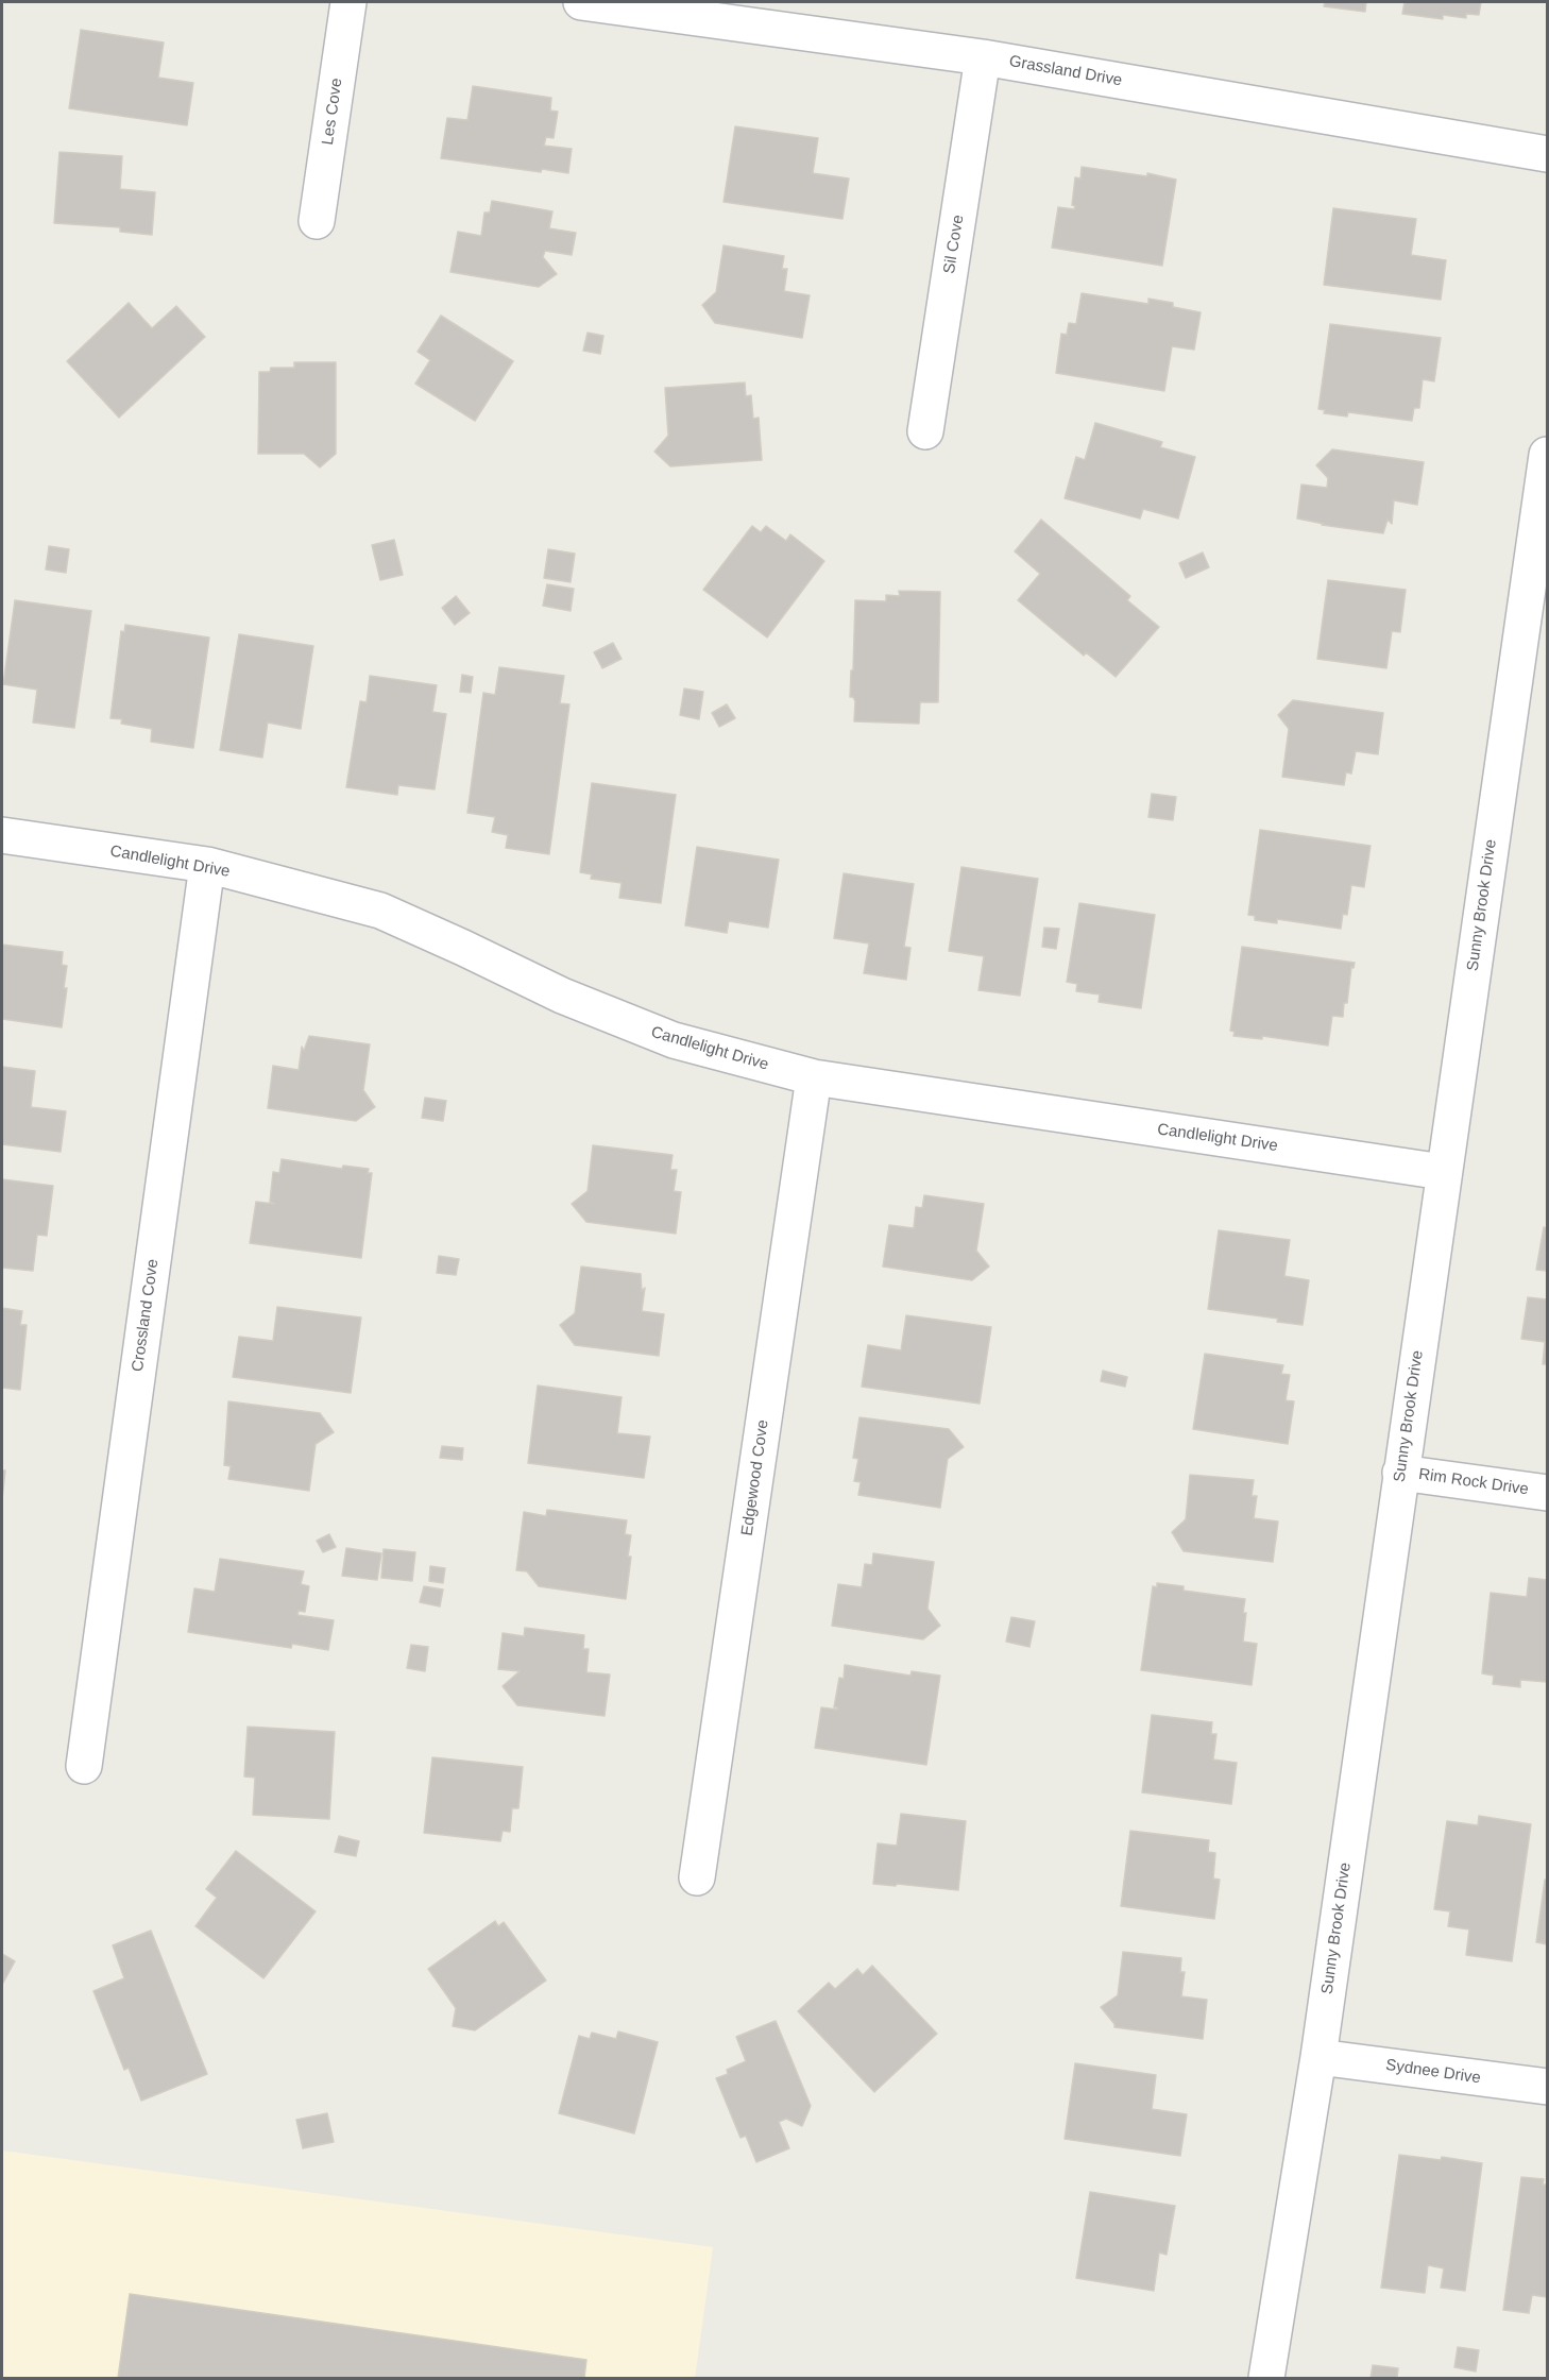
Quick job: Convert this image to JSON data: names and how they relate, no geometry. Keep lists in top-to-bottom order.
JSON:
{
  "streets": {
    "street": [
      "Grassland Drive",
      "Les Cove",
      "Sil Cove",
      "Candlelight Drive",
      "Sunny Brook Drive",
      "Crossland Cove",
      "Edgewood Cove",
      "Rim Rock Drive",
      "Sydnee Drive"
    ]
  },
  "crossings": [
    ["Grassland Drive", "Sil Cove"],
    ["Candlelight Drive", "Sunny Brook Drive"],
    ["Candlelight Drive", "Crossland Cove"],
    ["Candlelight Drive", "Edgewood Cove"],
    ["Sunny Brook Drive", "Rim Rock Drive"],
    ["Sunny Brook Drive", "Sydnee Drive"]
  ]
}
